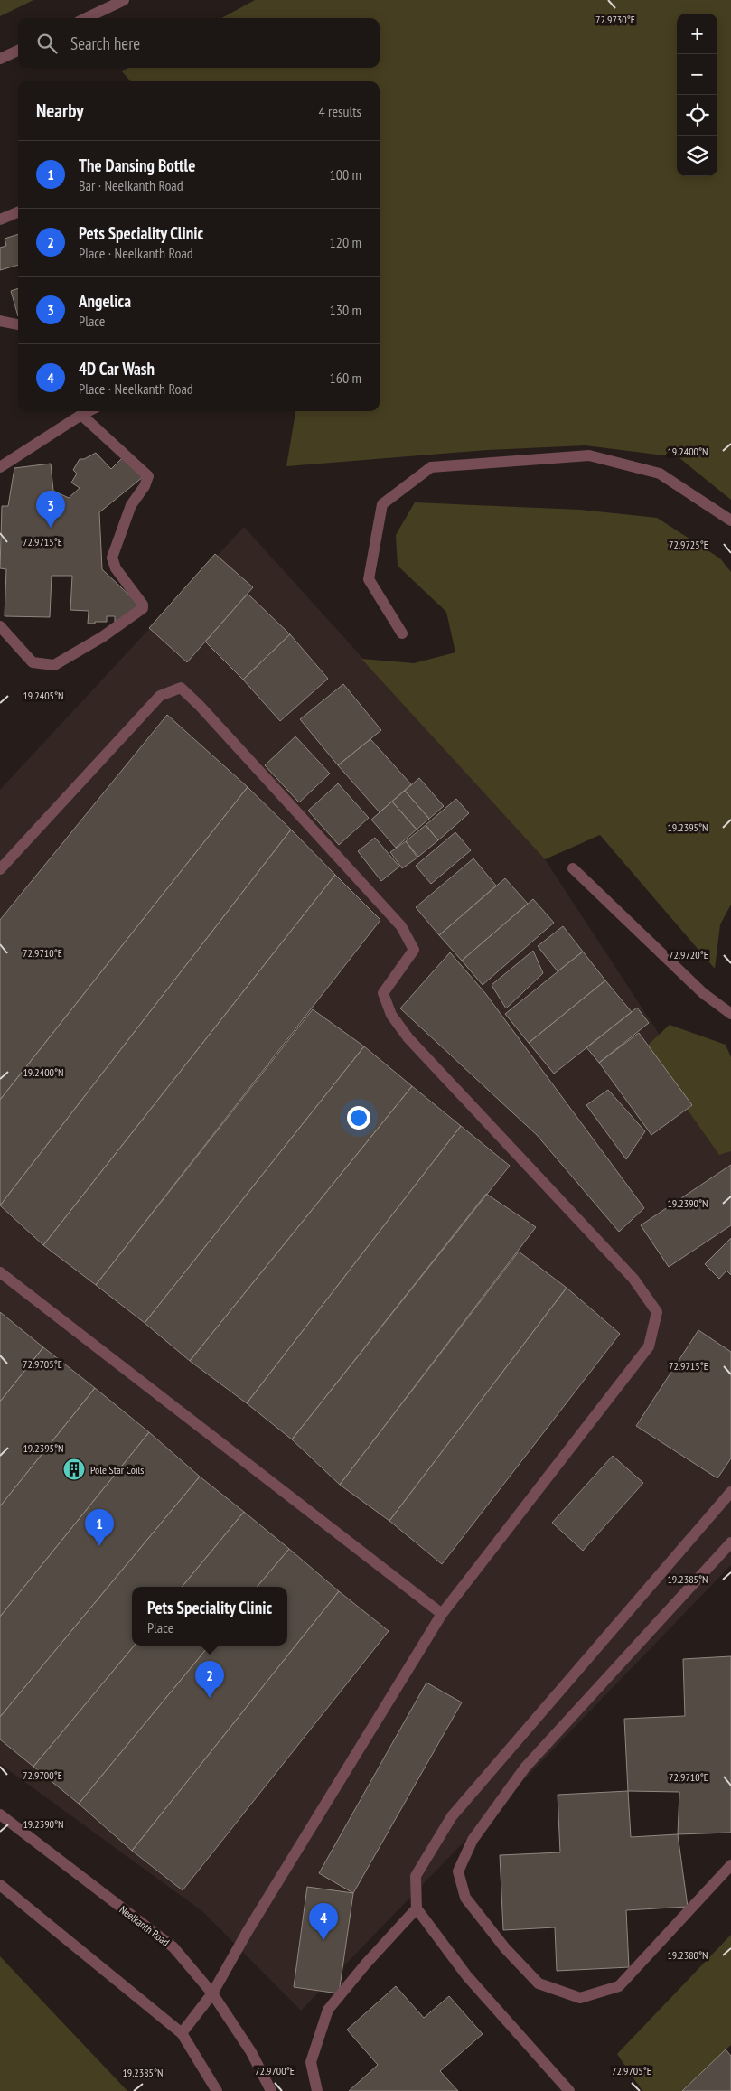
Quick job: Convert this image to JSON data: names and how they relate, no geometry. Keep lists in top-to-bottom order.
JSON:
{
  "streets": {
    "street": ["Neelkanth Road"]
  },
  "places": {
    "building": ["Pole Star Coils"]
  },
  "page": {
    "map_buttons": ["+", "−"],
    "search": "Search here",
    "heading": ["Nearby", "4 results"],
    "list": [
      {
        "mark": "1",
        "name": "The Dansing Bottle",
        "note": "Bar · Neelkanth Road",
        "value": "100 m"
      },
      {
        "mark": "2",
        "name": "Pets Speciality Clinic",
        "note": "Place · Neelkanth Road",
        "value": "120 m"
      },
      {
        "mark": "3",
        "name": "Angelica",
        "note": "Place",
        "value": "130 m"
      },
      {
        "mark": "4",
        "name": "4D Car Wash",
        "note": "Place · Neelkanth Road",
        "value": "160 m"
      }
    ],
    "pins": [
      "3",
      "1",
      "2",
      "4"
    ],
    "popup": ["Pets Speciality Clinic", "Place"]
  },
  "coordinates": [
    "72.9730°E",
    "19.2400°N",
    "72.9715°E",
    "72.9725°E",
    "19.2405°N",
    "19.2395°N",
    "72.9710°E",
    "72.9720°E",
    "19.2390°N",
    "72.9705°E",
    "19.2385°N",
    "72.9700°E",
    "19.2380°N"
  ]
}
